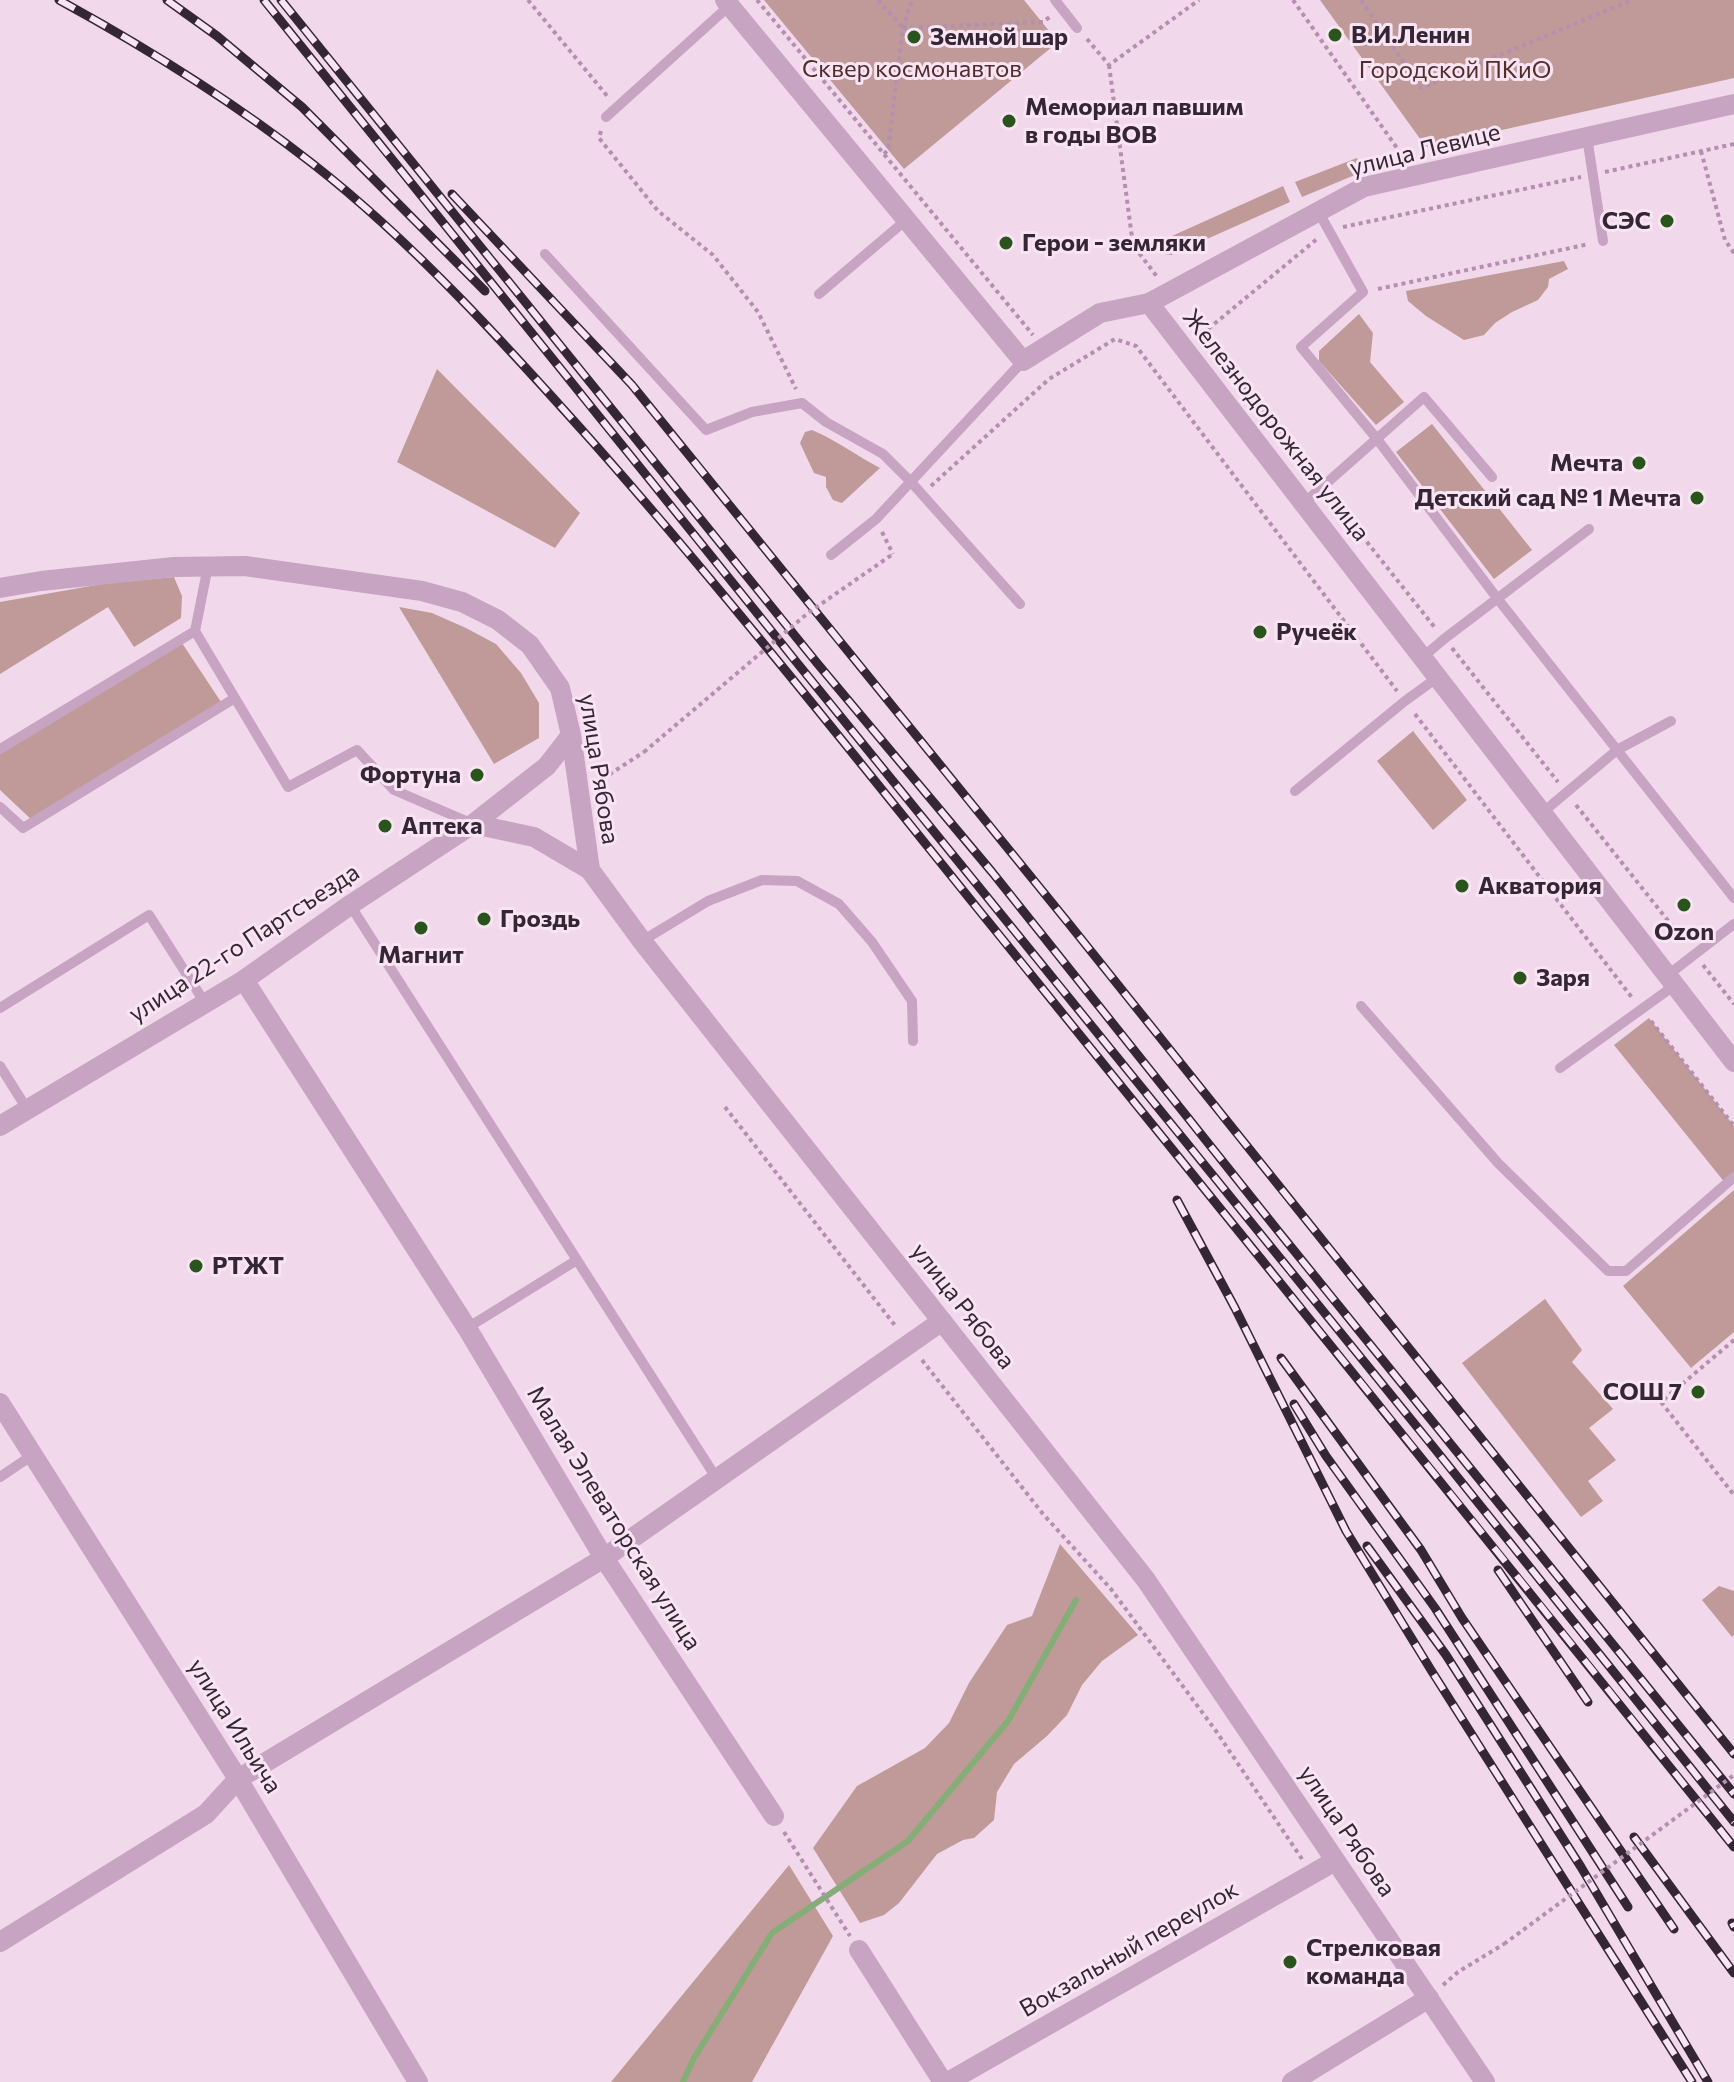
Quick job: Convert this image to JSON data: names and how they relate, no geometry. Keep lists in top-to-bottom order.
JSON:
{
  "streets": {
    "street": [
      "улица Левице",
      "Железнодорожная улица",
      "улица Рябова",
      "улица 22-го Партсъезда",
      "Малая Элеваторская улица",
      "улица Ильича",
      "Вокзальный переулок"
    ]
  },
  "crossings": [
    ["улица Левице", "Железнодорожная улица"],
    ["улица Рябова", "улица 22-го Партсъезда"],
    ["улица Рябова", "Вокзальный переулок"],
    ["улица 22-го Партсъезда", "Малая Элеваторская улица"]
  ],
  "parks": ["Сквер космонавтов", "Городской ПКиО"],
  "places": [
    "В.И.Ленин",
    "Земной шар",
    "Мемориал павшим в годы ВОВ",
    "СЭС",
    "Герои - земляки",
    "Мечта",
    "Детский сад № 1 Мечта",
    "Ручеёк",
    "Фортуна",
    "Аптека",
    "Акватория",
    "Ozon",
    "Гроздь",
    "Магнит",
    "Заря",
    "РТЖТ",
    "СОШ 7",
    "Стрелковая команда"
  ]
}
